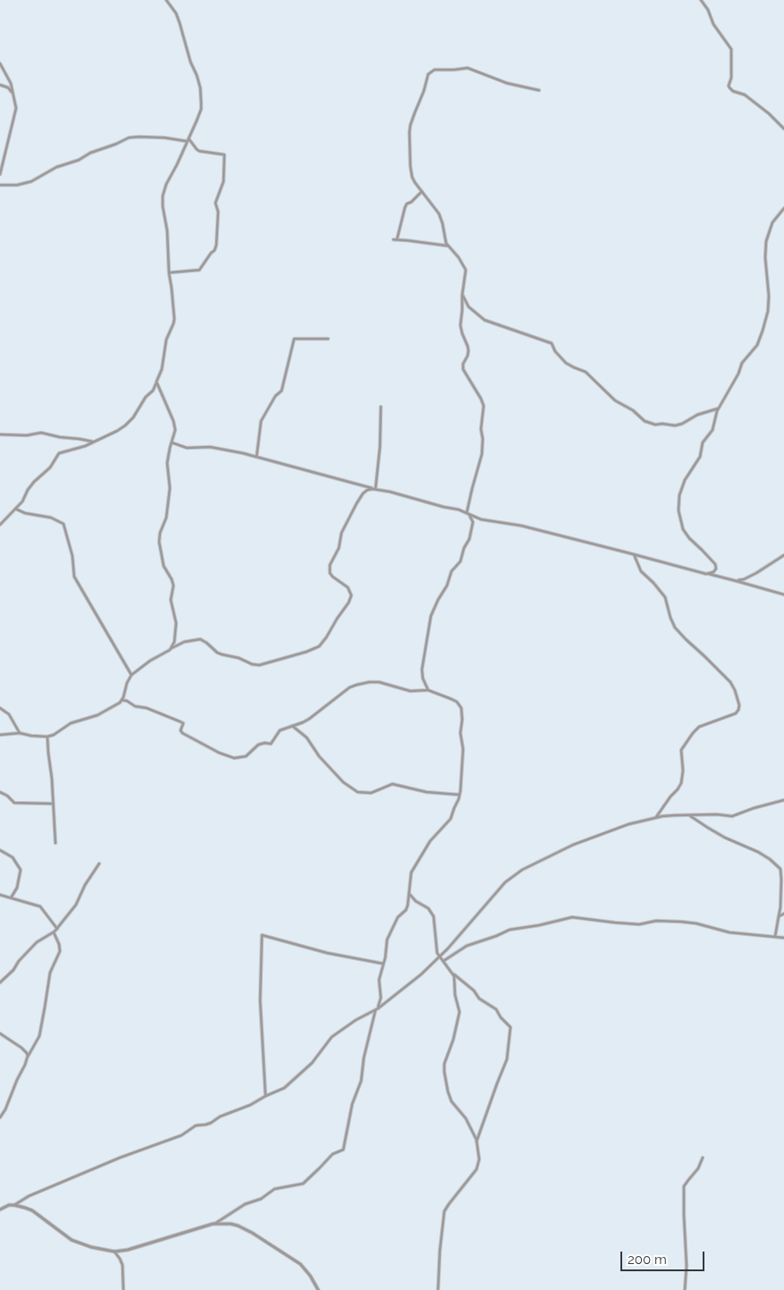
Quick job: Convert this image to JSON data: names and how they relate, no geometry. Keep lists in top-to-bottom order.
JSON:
{
  "scale_bar": "200 m"
}
